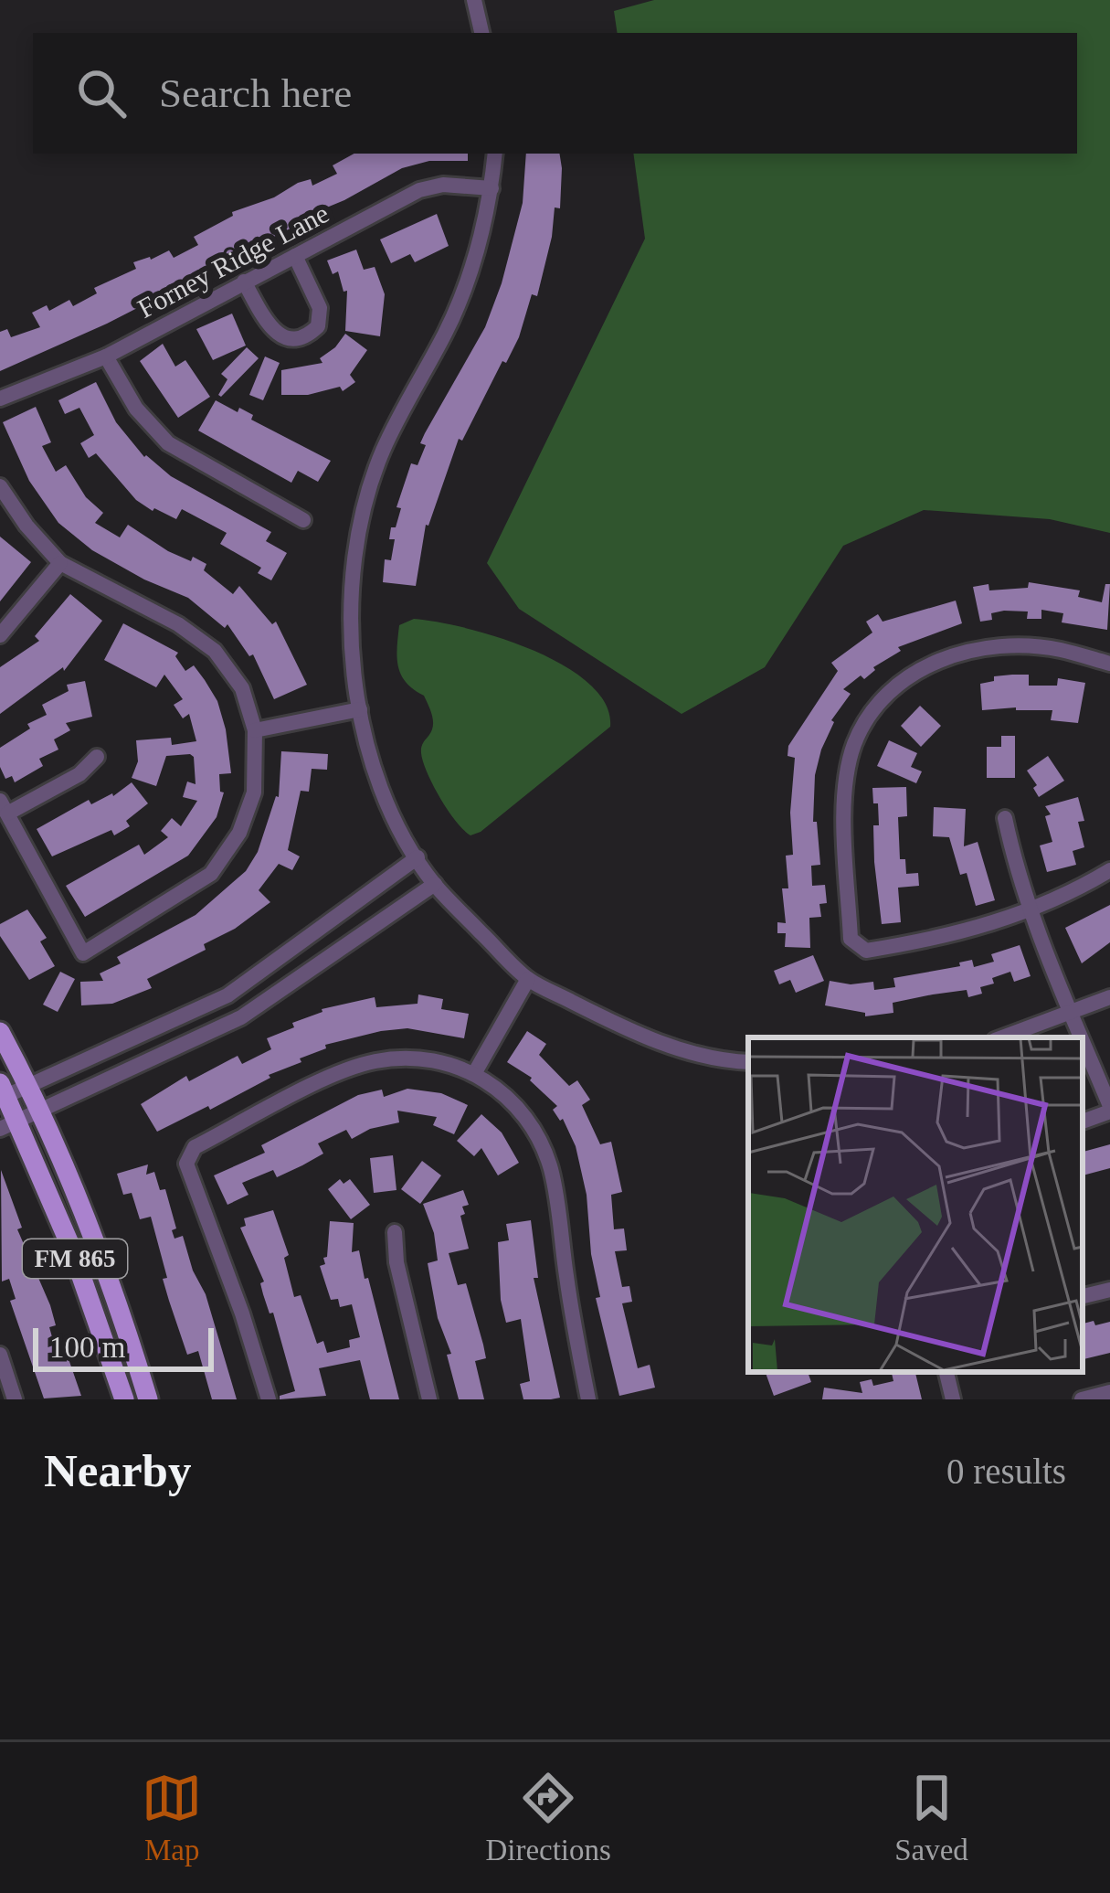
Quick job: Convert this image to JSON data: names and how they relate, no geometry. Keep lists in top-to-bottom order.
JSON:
{
  "streets": {
    "main road": ["FM 865"],
    "street": ["Forney Ridge Lane"]
  },
  "scale_bar": "100 m",
  "page": {
    "search": "Search here",
    "scale": "100 m",
    "heading": ["Nearby", "0 results"],
    "nav": ["Map", "Directions", "Saved"]
  }
}
